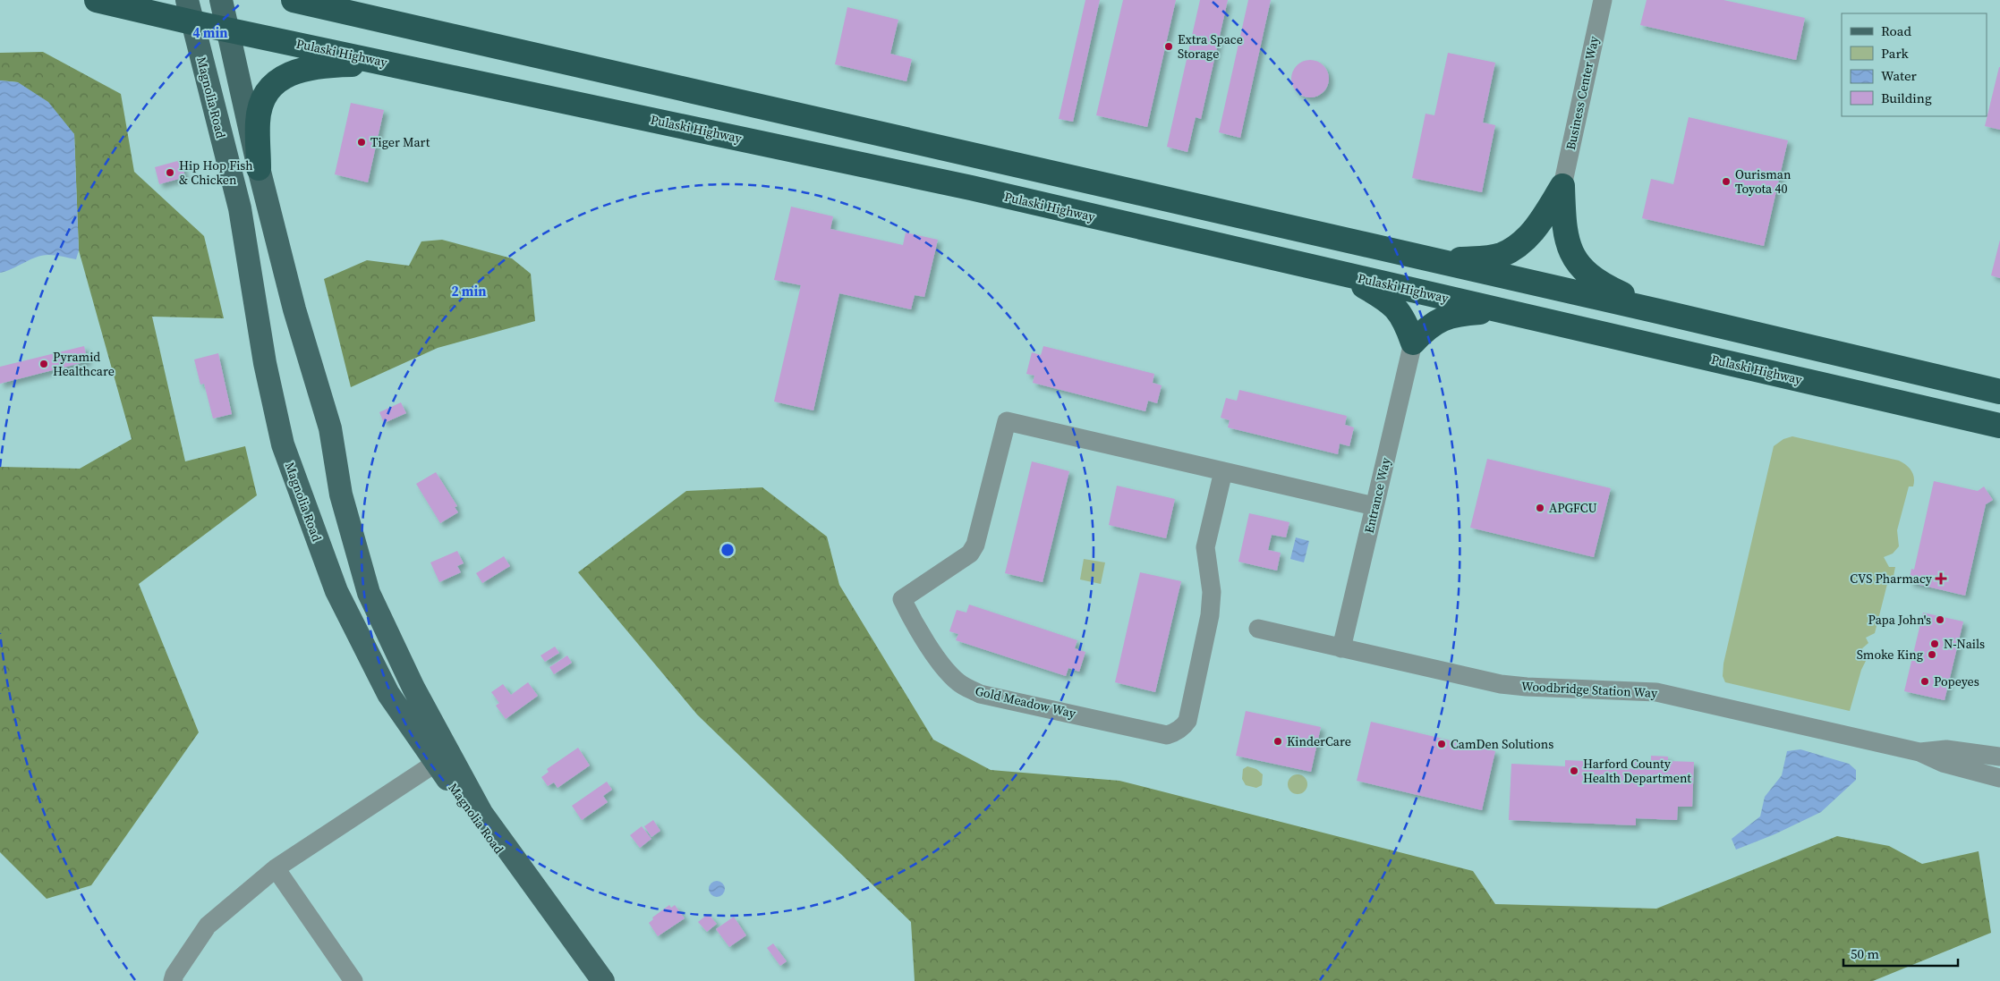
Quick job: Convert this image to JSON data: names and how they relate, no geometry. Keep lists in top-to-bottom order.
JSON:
{
  "streets": {
    "highway": ["Pulaski Highway"],
    "main road": ["Magnolia Road"],
    "street": [
      "Business Center Way",
      "Entrance Way",
      "Woodbridge Station Way",
      "Gold Meadow Way"
    ]
  },
  "crossings": [
    ["Pulaski Highway", "Magnolia Road"],
    ["Entrance Way", "Woodbridge Station Way"],
    ["Entrance Way", "Gold Meadow Way"]
  ],
  "places": {
    "other": [
      "Extra Space Storage",
      "Tiger Mart",
      "Hip Hop Fish & Chicken",
      "Ourisman Toyota 40",
      "Pyramid Healthcare",
      "APGFCU",
      "Papa John's",
      "N-Nails",
      "Smoke King",
      "Popeyes",
      "KinderCare",
      "CamDen Solutions",
      "Harford County Health Department"
    ],
    "health": ["CVS Pharmacy"]
  },
  "legend": [
    "Road",
    "Park",
    "Water",
    "Building"
  ],
  "scale_bar": "50 m",
  "rings": ["4 min", "2 min"]
}
